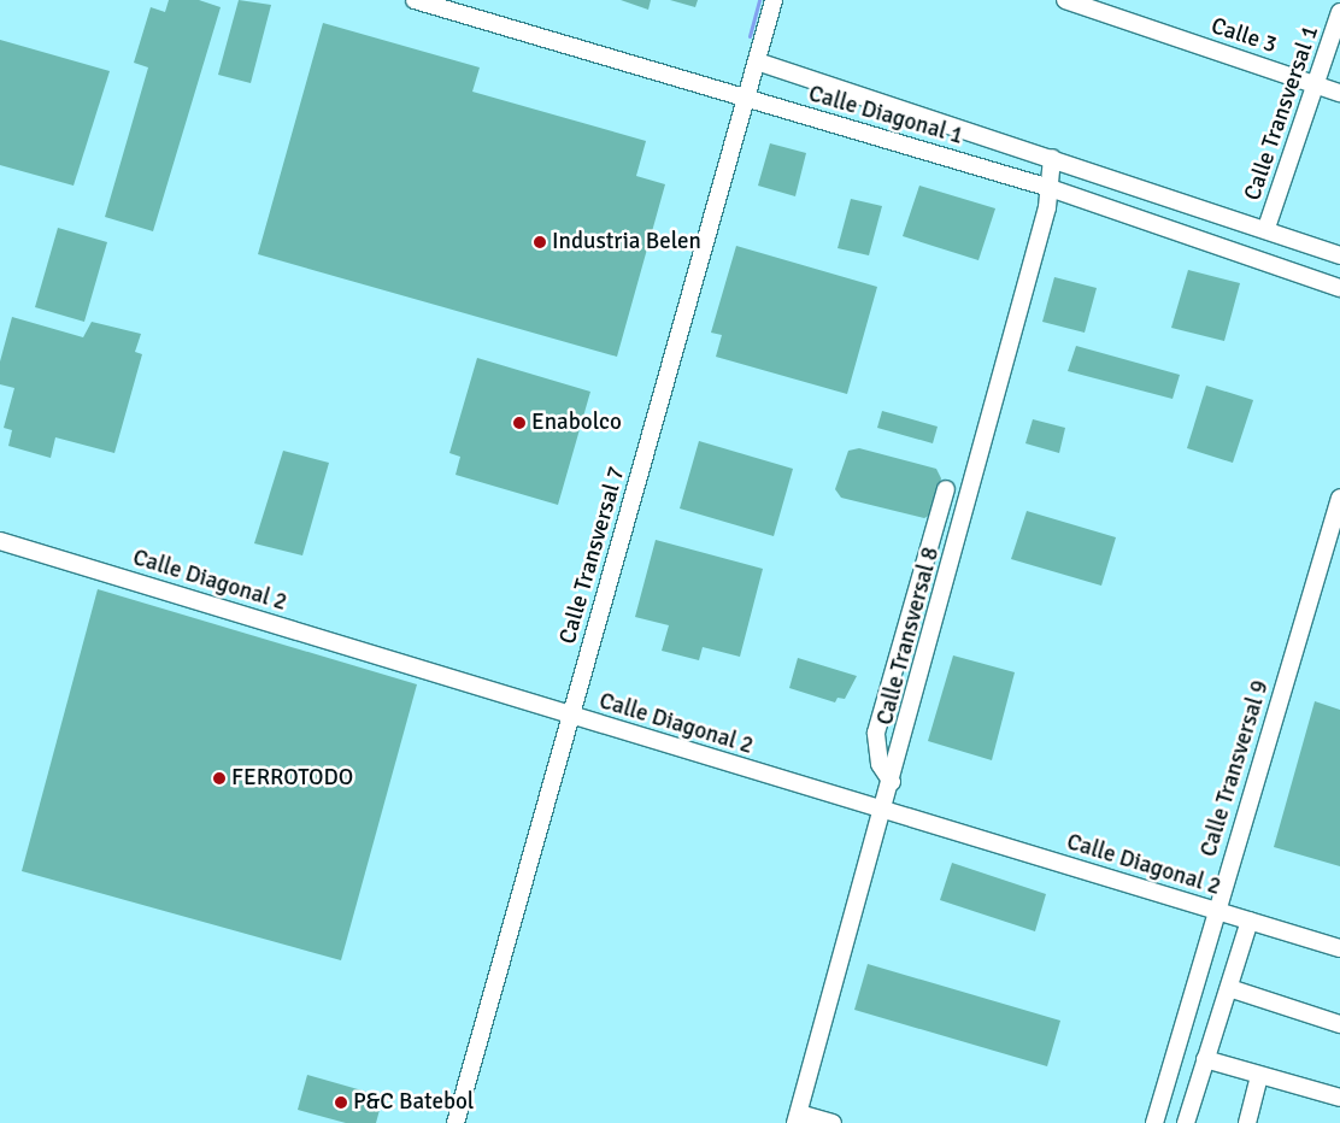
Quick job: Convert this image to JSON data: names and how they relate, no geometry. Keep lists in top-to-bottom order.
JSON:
{
  "streets": {
    "street": [
      "Calle 3",
      "Calle Transversal 1",
      "Calle Diagonal 1",
      "Calle Transversal 7",
      "Calle Diagonal 2",
      "Calle Transversal 8",
      "Calle Transversal 9"
    ]
  },
  "crossings": [
    ["Calle 3", "Calle Transversal 1"],
    ["Calle Transversal 1", "Calle Diagonal 1"],
    ["Calle Diagonal 1", "Calle Transversal 7"],
    ["Calle Diagonal 1", "Calle Transversal 8"],
    ["Calle Transversal 7", "Calle Diagonal 2"],
    ["Calle Diagonal 2", "Calle Transversal 8"],
    ["Calle Diagonal 2", "Calle Transversal 9"]
  ],
  "places": [
    "Industria Belen",
    "Enabolco",
    "FERROTODO",
    "P&C Batebol"
  ]
}
